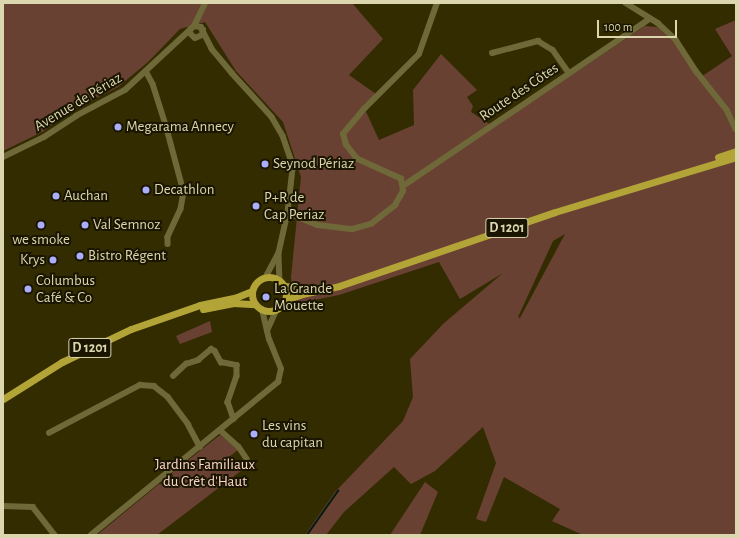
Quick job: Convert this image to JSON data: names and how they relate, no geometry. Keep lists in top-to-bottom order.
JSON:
{
  "streets": {
    "main road": ["D 1201"],
    "street": ["Route des Côtes", "Avenue de Périaz"]
  },
  "parks": ["Jardins Familiaux du Crêt d'Haut"],
  "places": [
    "Megarama Annecy",
    "Seynod Périaz",
    "Decathlon",
    "Auchan",
    "P+R de Cap Periaz",
    "we smoke",
    "Val Semnoz",
    "Bistro Régent",
    "Krys",
    "Columbus Café & Co",
    "La Grande Mouette",
    "Les vins du capitan"
  ],
  "scale_bar": "100 m"
}
